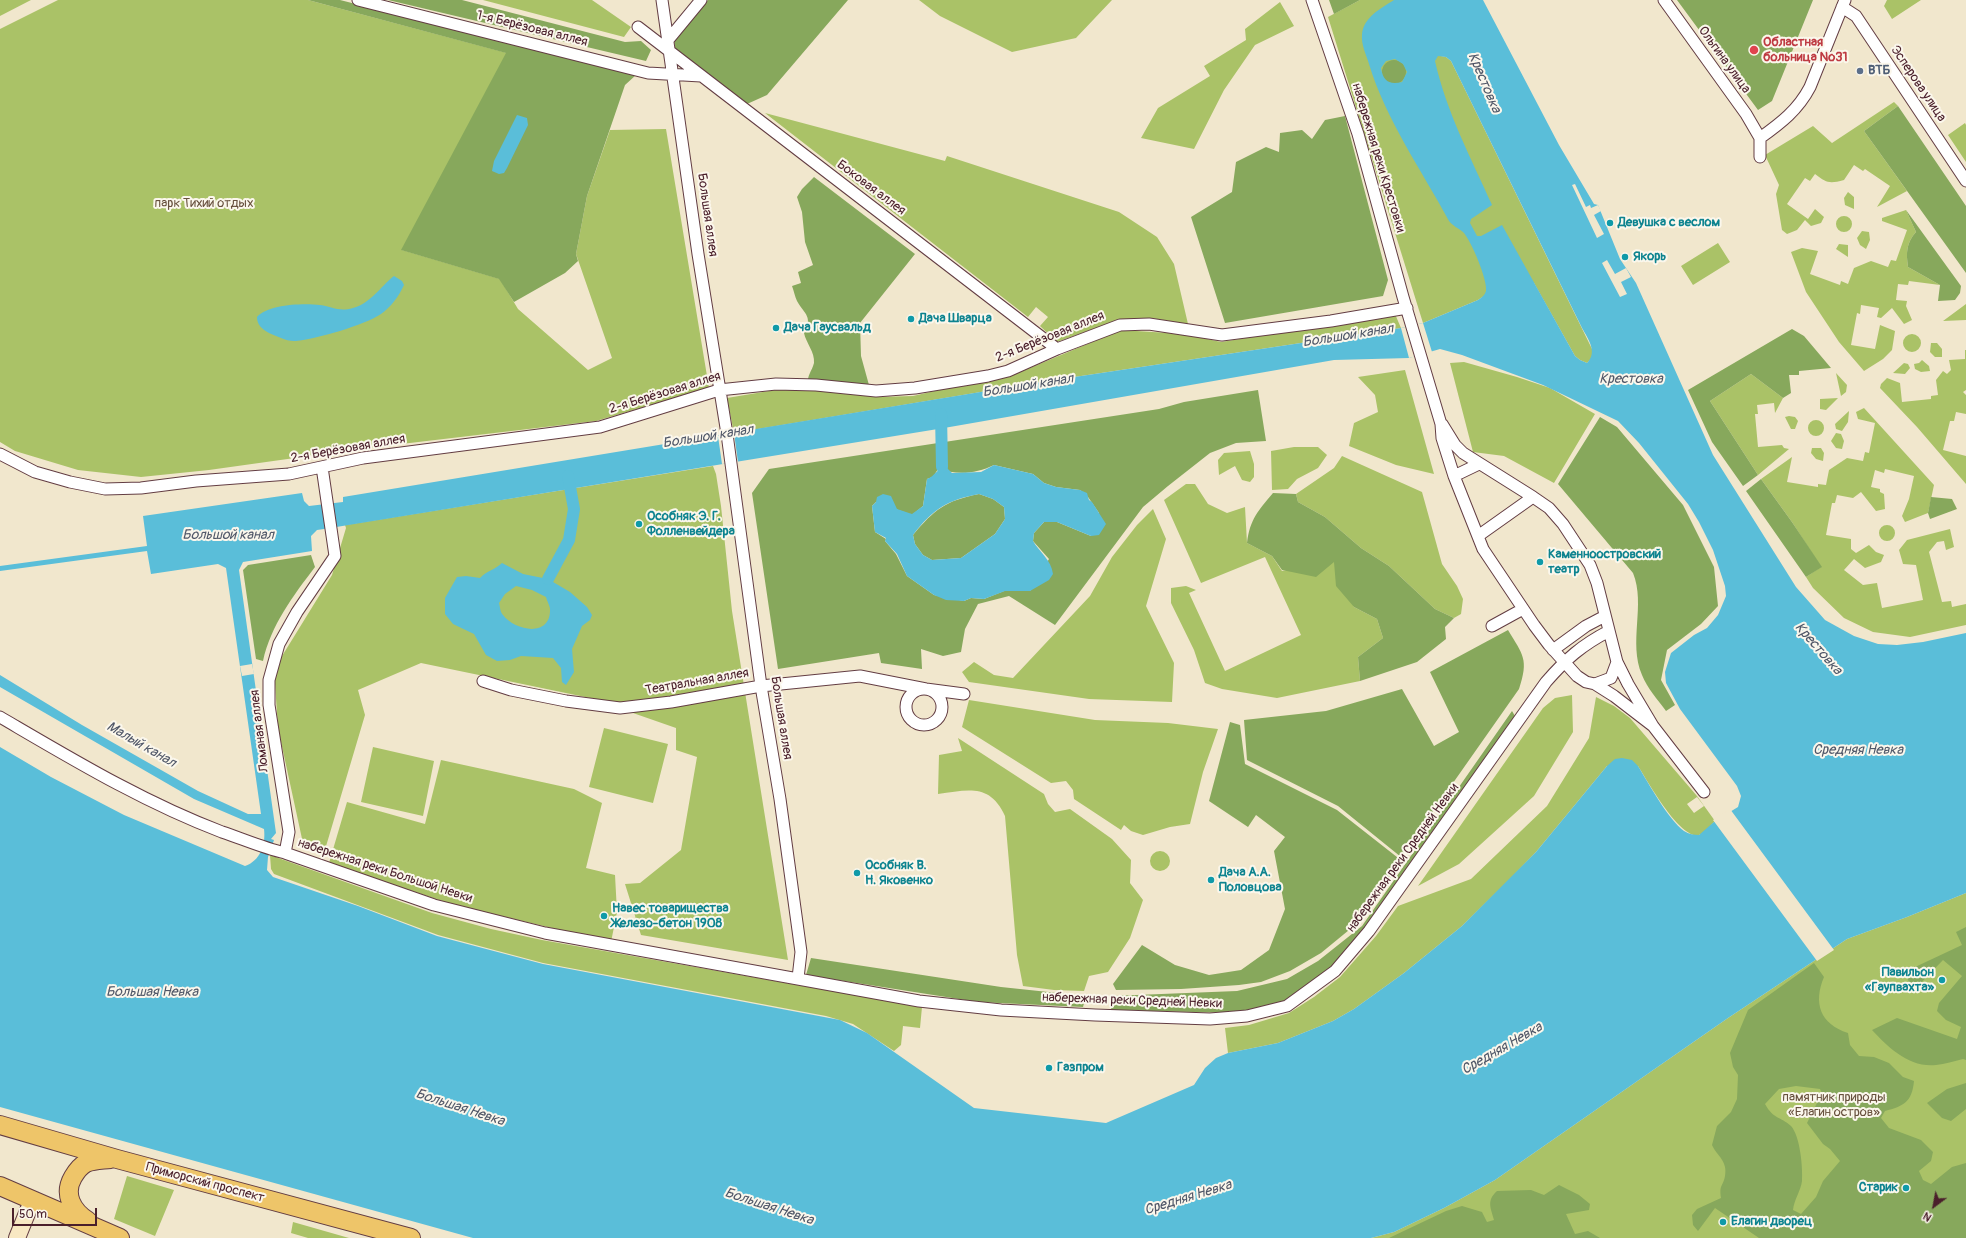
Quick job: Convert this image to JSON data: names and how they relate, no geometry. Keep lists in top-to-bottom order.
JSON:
{
  "streets": {
    "main road": ["Приморский проспект"],
    "street": [
      "1-я Берёзовая аллея",
      "Ольгина улица",
      "Эсперова улица",
      "набережная реки Крестовки",
      "Боковая аллея",
      "Большая аллея",
      "2-я Берёзовая аллея",
      "Театральная аллея",
      "Ломаная аллея",
      "набережная реки Средней Невки",
      "набережная реки Большой Невки"
    ]
  },
  "crossings": [
    ["1-я Берёзовая аллея", "Боковая аллея"],
    ["1-я Берёзовая аллея", "Большая аллея"],
    ["набережная реки Крестовки", "2-я Берёзовая аллея"],
    ["Боковая аллея", "Большая аллея"],
    ["Боковая аллея", "2-я Берёзовая аллея"],
    ["Большая аллея", "2-я Берёзовая аллея"],
    ["Большая аллея", "Театральная аллея"],
    ["Большая аллея", "набережная реки Средней Невки"],
    ["Большая аллея", "набережная реки Большой Невки"],
    ["2-я Берёзовая аллея", "Ломаная аллея"],
    ["Ломаная аллея", "набережная реки Большой Невки"],
    ["набережная реки Средней Невки", "набережная реки Большой Невки"]
  ],
  "water": [
    "Крестовка",
    "Большой канал",
    "Малый канал",
    "Средняя Невка",
    "Большая Невка"
  ],
  "parks": ["парк Тихий отдых", "памятник природы «Елагин остров»"],
  "places": [
    "Областная больница №31",
    "ВТБ",
    "Девушка с веслом",
    "Якорь",
    "Дача Шварца",
    "Дача Гаусвальд",
    "Особняк Э. Г. Фолленвейдера",
    "Каменноостровский театр",
    "Особняк В. Н. Яковенко",
    "Дача А.А. Половцова",
    "Навес товарищества Железо-бетон 1908",
    "Павильон «Гаупвахта»",
    "Газпром",
    "Старик",
    "Елагин дворец"
  ],
  "scale_bar": "50 m",
  "north": "bottom left"
}
